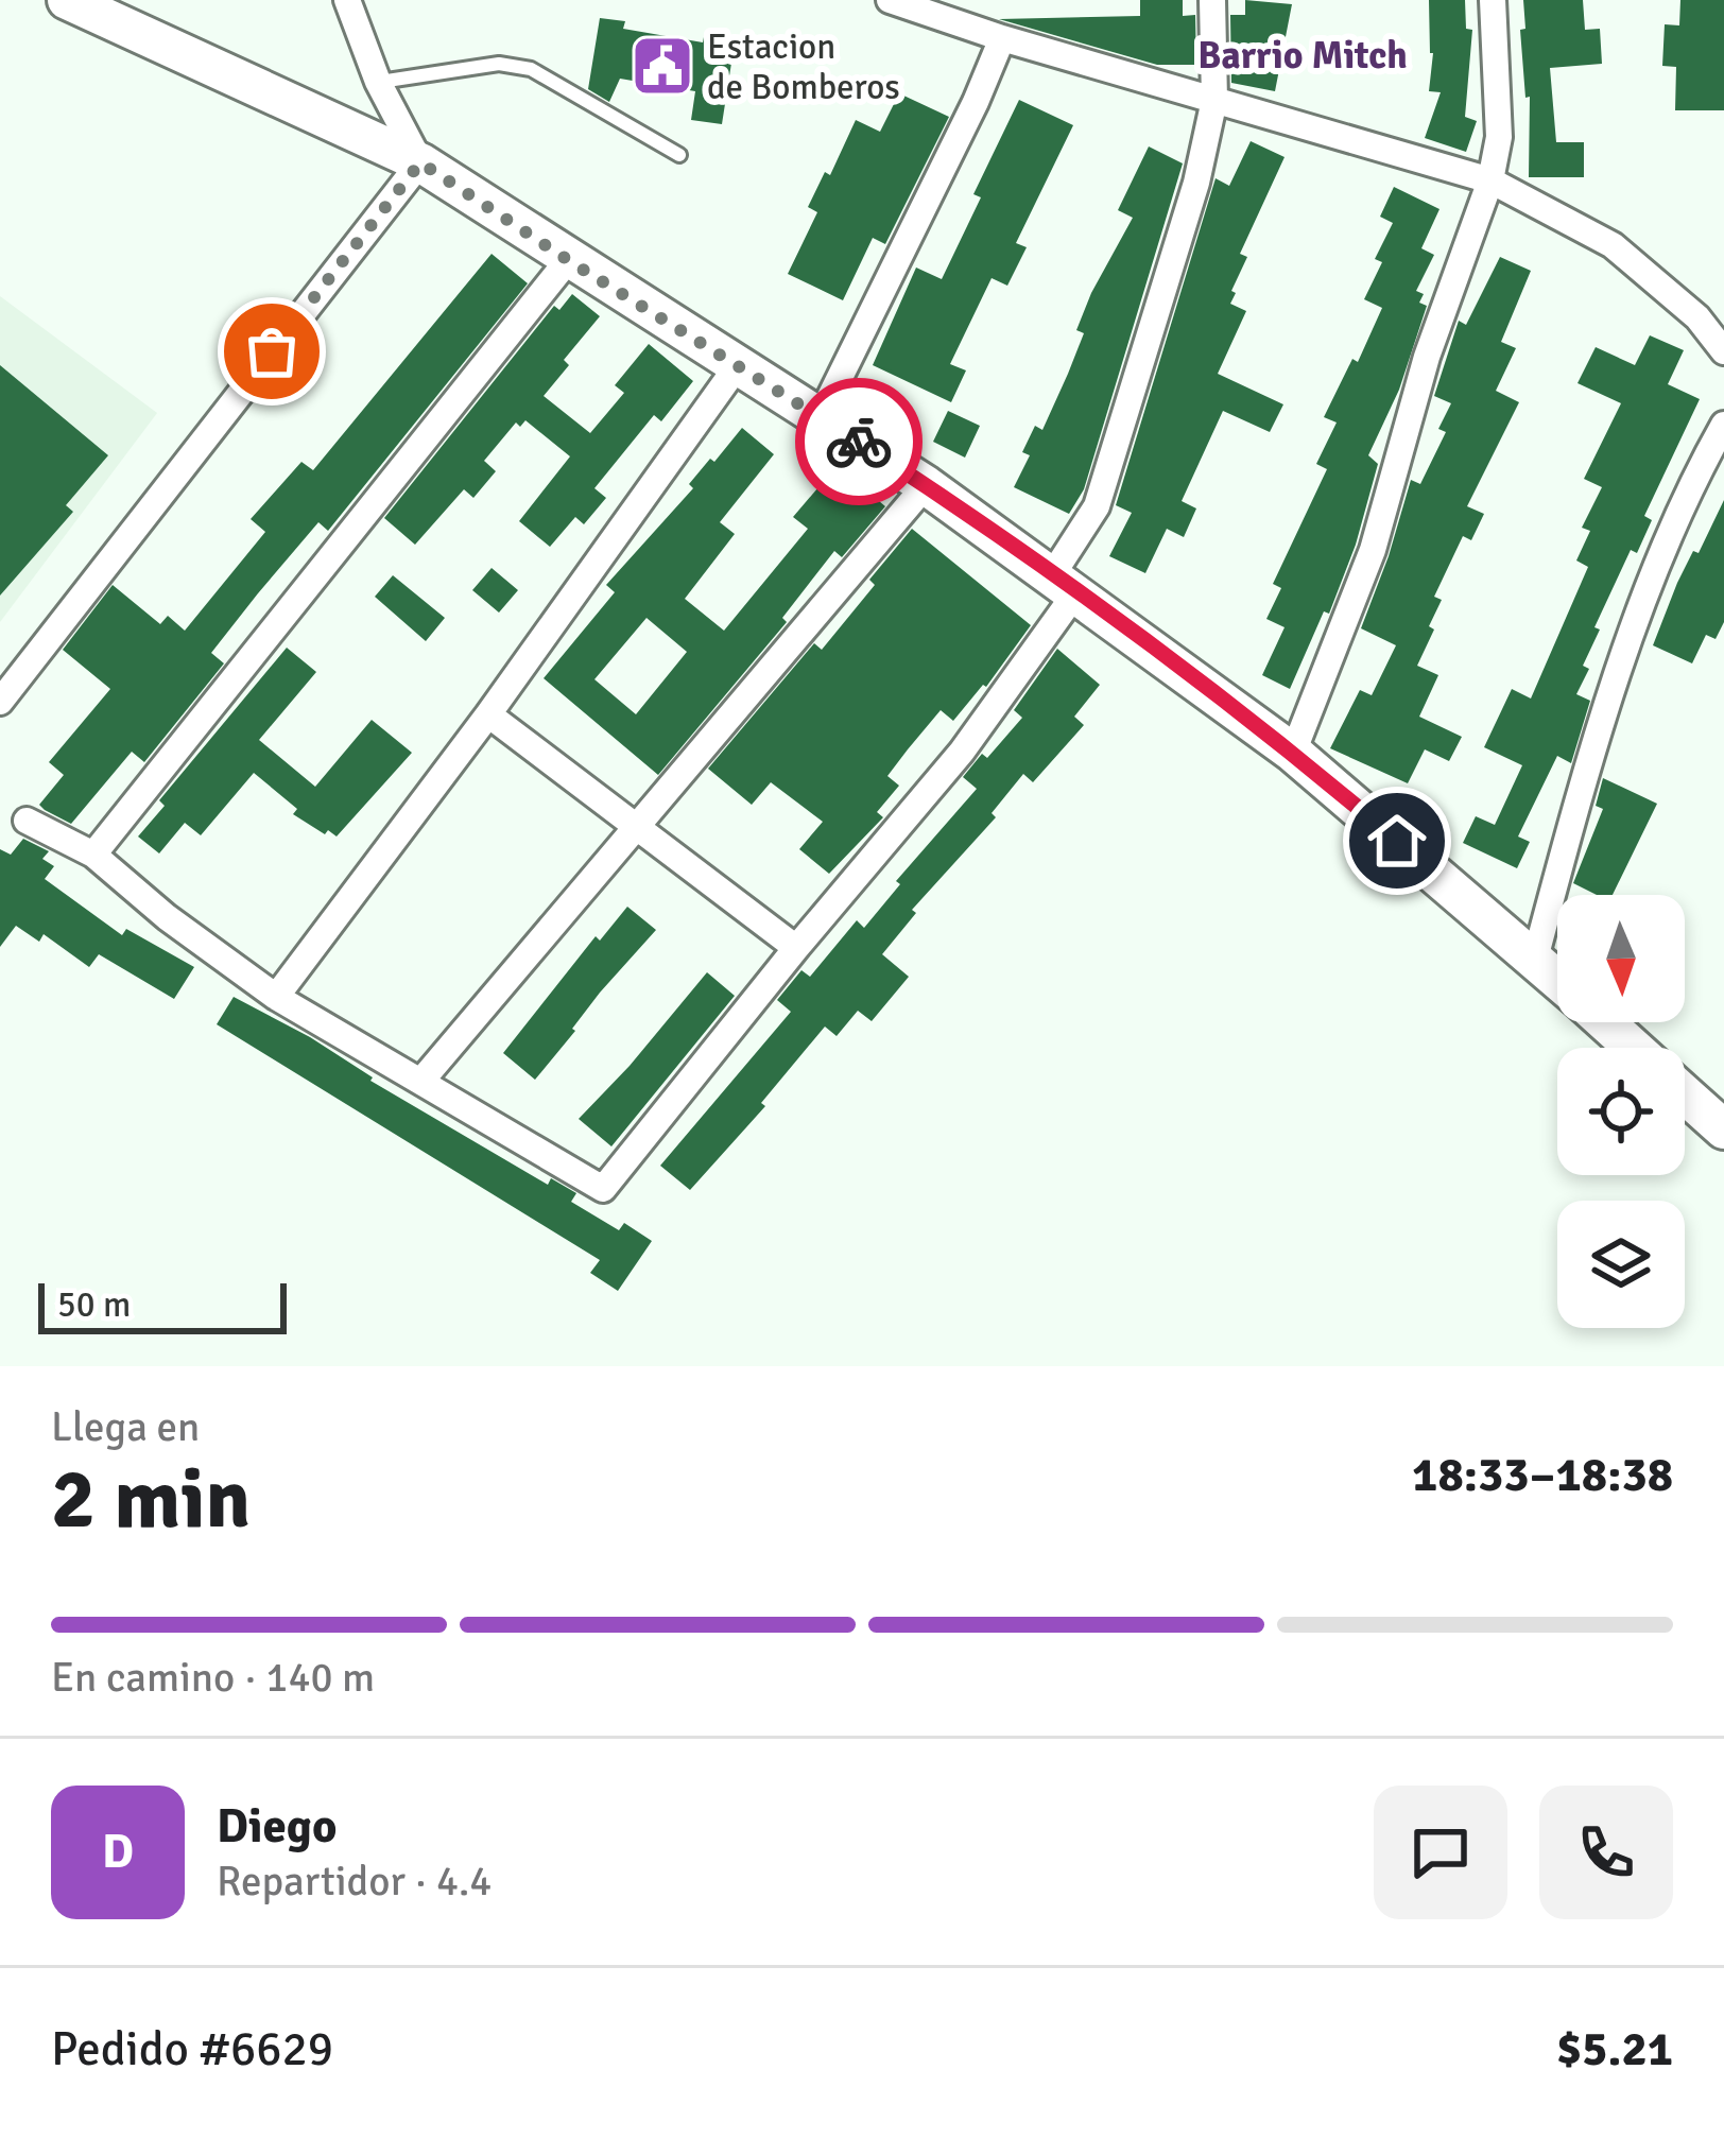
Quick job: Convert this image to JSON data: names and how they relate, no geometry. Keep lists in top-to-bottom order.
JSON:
{
  "districts": ["Barrio Mitch"],
  "places": {
    "public building": ["Estacion de Bomberos"]
  },
  "scale_bar": "50 m",
  "north": "bottom",
  "page": {
    "scale": "50 m",
    "heading": ["2 min", "Llega en", "18:33–18:38"],
    "panel": [
      "Diego",
      "Repartidor · 4.4",
      "Pedido #6629",
      "$5.21"
    ],
    "bar": "En camino · 140 m",
    "round": "D"
  }
}
